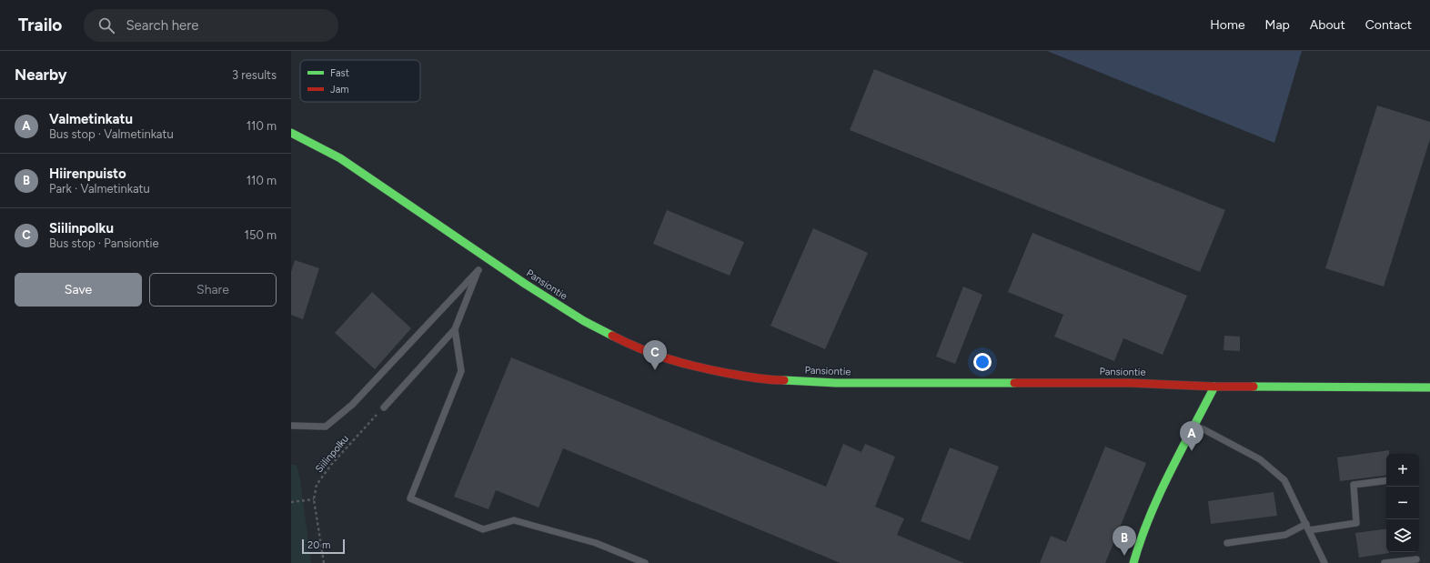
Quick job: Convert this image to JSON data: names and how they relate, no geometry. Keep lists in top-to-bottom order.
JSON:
{
  "streets": {
    "street": ["Pansiontie"],
    "path": ["Siilinpolku"]
  },
  "legend": ["Fast", "Jam"],
  "scale_bar": "20 m",
  "page": {
    "header": "Trailo",
    "search": "Search here",
    "nav": [
      "Home",
      "Map",
      "About",
      "Contact"
    ],
    "heading": ["Nearby", "3 results"],
    "list": [
      {
        "mark": "A",
        "name": "Valmetinkatu",
        "note": "Bus stop · Valmetinkatu",
        "value": "110 m"
      },
      {
        "mark": "B",
        "name": "Hiirenpuisto",
        "note": "Park · Valmetinkatu",
        "value": "110 m"
      },
      {
        "mark": "C",
        "name": "Siilinpolku",
        "note": "Bus stop · Pansiontie",
        "value": "150 m"
      }
    ],
    "buttons": ["Save", "Share"],
    "pins": ["C", "A", "B"],
    "map_buttons": ["+", "−"],
    "scale": "20 m"
  }
}
